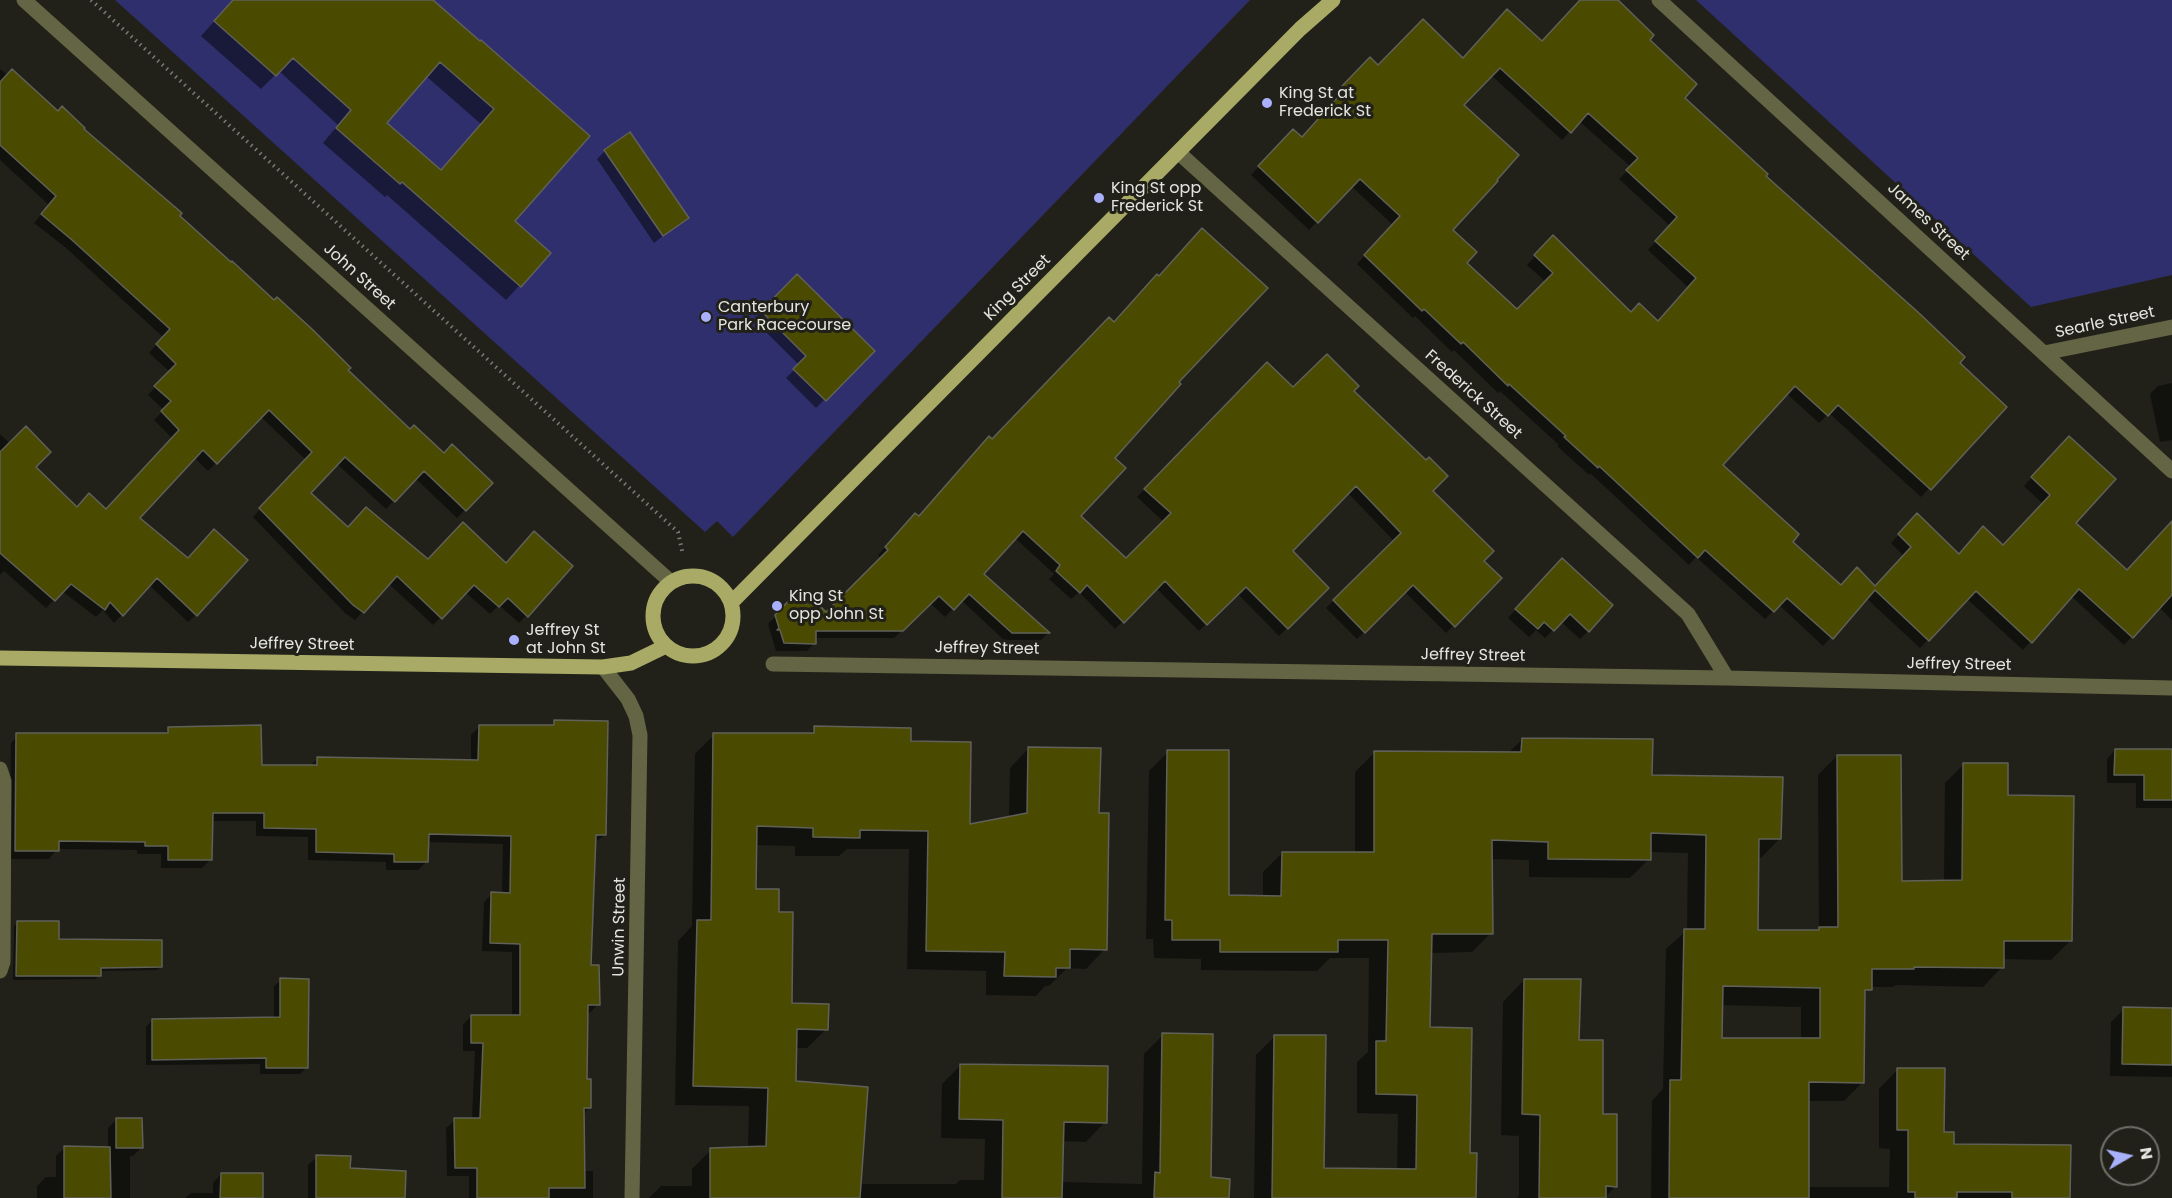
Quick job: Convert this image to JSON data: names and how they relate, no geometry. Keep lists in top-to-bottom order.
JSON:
{
  "streets": {
    "main road": ["King Street", "Jeffrey Street"],
    "street": [
      "James Street",
      "John Street",
      "Searle Street",
      "Frederick Street",
      "Unwin Street"
    ]
  },
  "crossings": [
    ["James Street", "Searle Street"],
    ["John Street", "King Street"],
    ["King Street", "Frederick Street"],
    ["Frederick Street", "Jeffrey Street"],
    ["Jeffrey Street", "Unwin Street"]
  ],
  "places": [
    "King St at Frederick St",
    "King St opp Frederick St",
    "Canterbury Park Racecourse",
    "King St opp John St",
    "Jeffrey St at John St"
  ],
  "north": "right"
}
